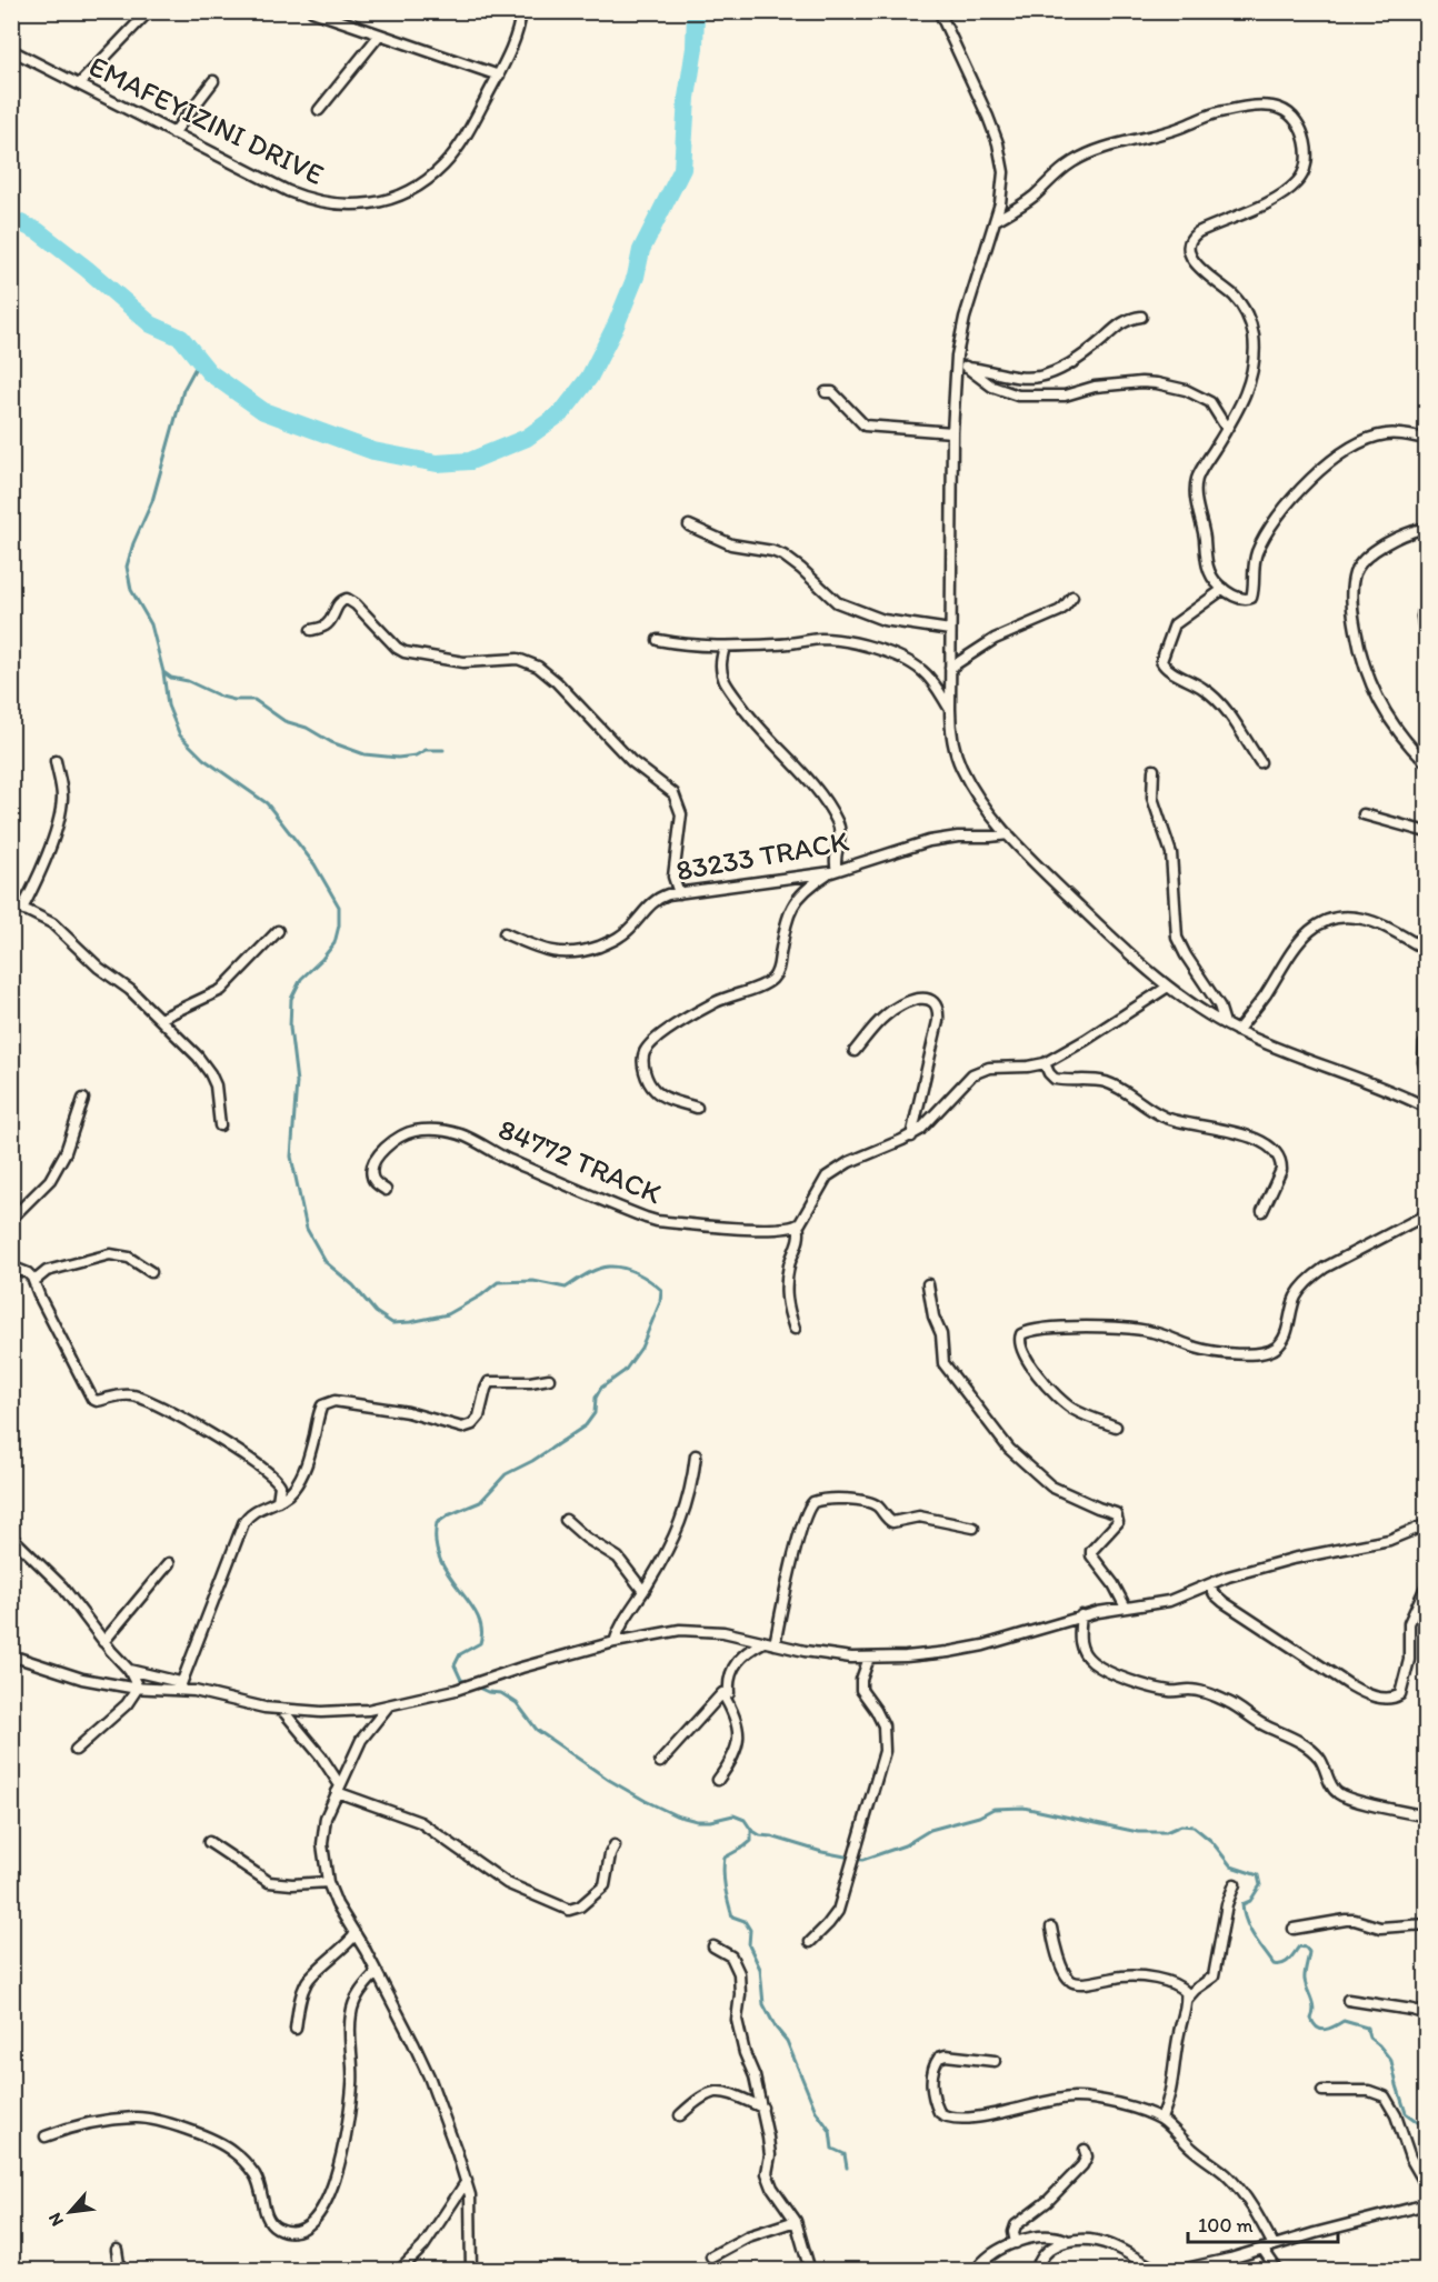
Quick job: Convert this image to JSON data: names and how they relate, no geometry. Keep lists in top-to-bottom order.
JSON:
{
  "streets": {
    "street": ["EMAFEYIZINI DRIVE", "83233 TRACK", "84772 TRACK"]
  },
  "scale_bar": "100 m",
  "north": "bottom left"
}
